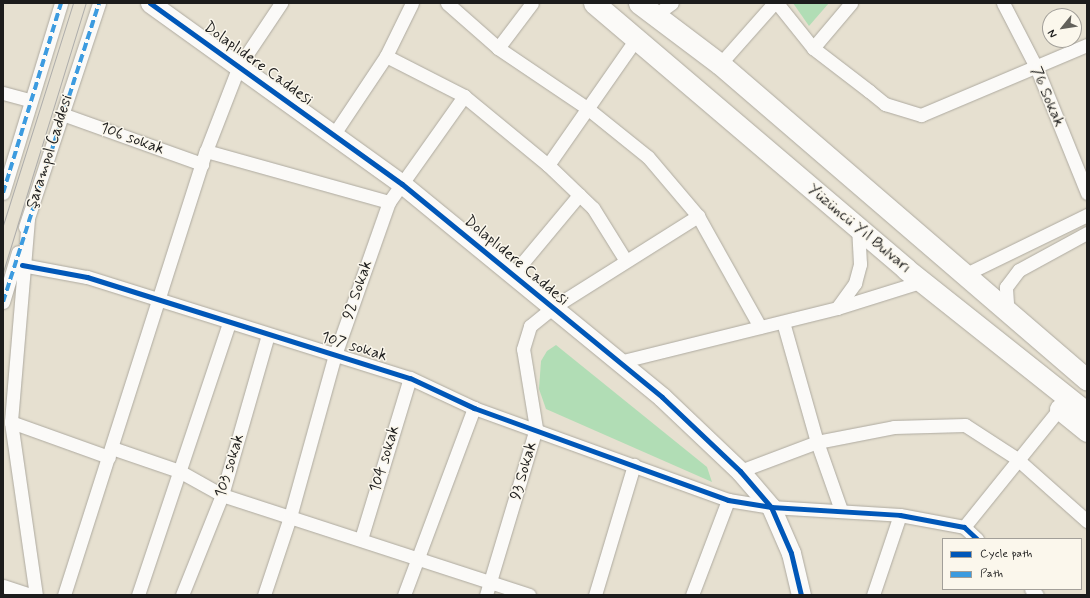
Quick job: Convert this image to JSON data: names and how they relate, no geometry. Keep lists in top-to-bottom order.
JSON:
{
  "streets": {
    "main road": ["Yüzüncü Yıl Bulvarı"],
    "street": [
      "Dolaplıdere Caddesi",
      "76 Sokak",
      "106 sokak",
      "Şarampol Caddesi",
      "92 Sokak",
      "107 sokak",
      "104 sokak",
      "103 sokak",
      "93 Sokak"
    ]
  },
  "crossings": [
    ["Dolaplıdere Caddesi", "92 Sokak"],
    ["Dolaplıdere Caddesi", "107 sokak"],
    ["Dolaplıdere Caddesi", "93 Sokak"],
    ["106 sokak", "Şarampol Caddesi"],
    ["92 Sokak", "107 sokak"],
    ["107 sokak", "104 sokak"],
    ["107 sokak", "103 sokak"],
    ["107 sokak", "93 Sokak"]
  ],
  "legend": ["Cycle path", "Path"],
  "north": "bottom left"
}
